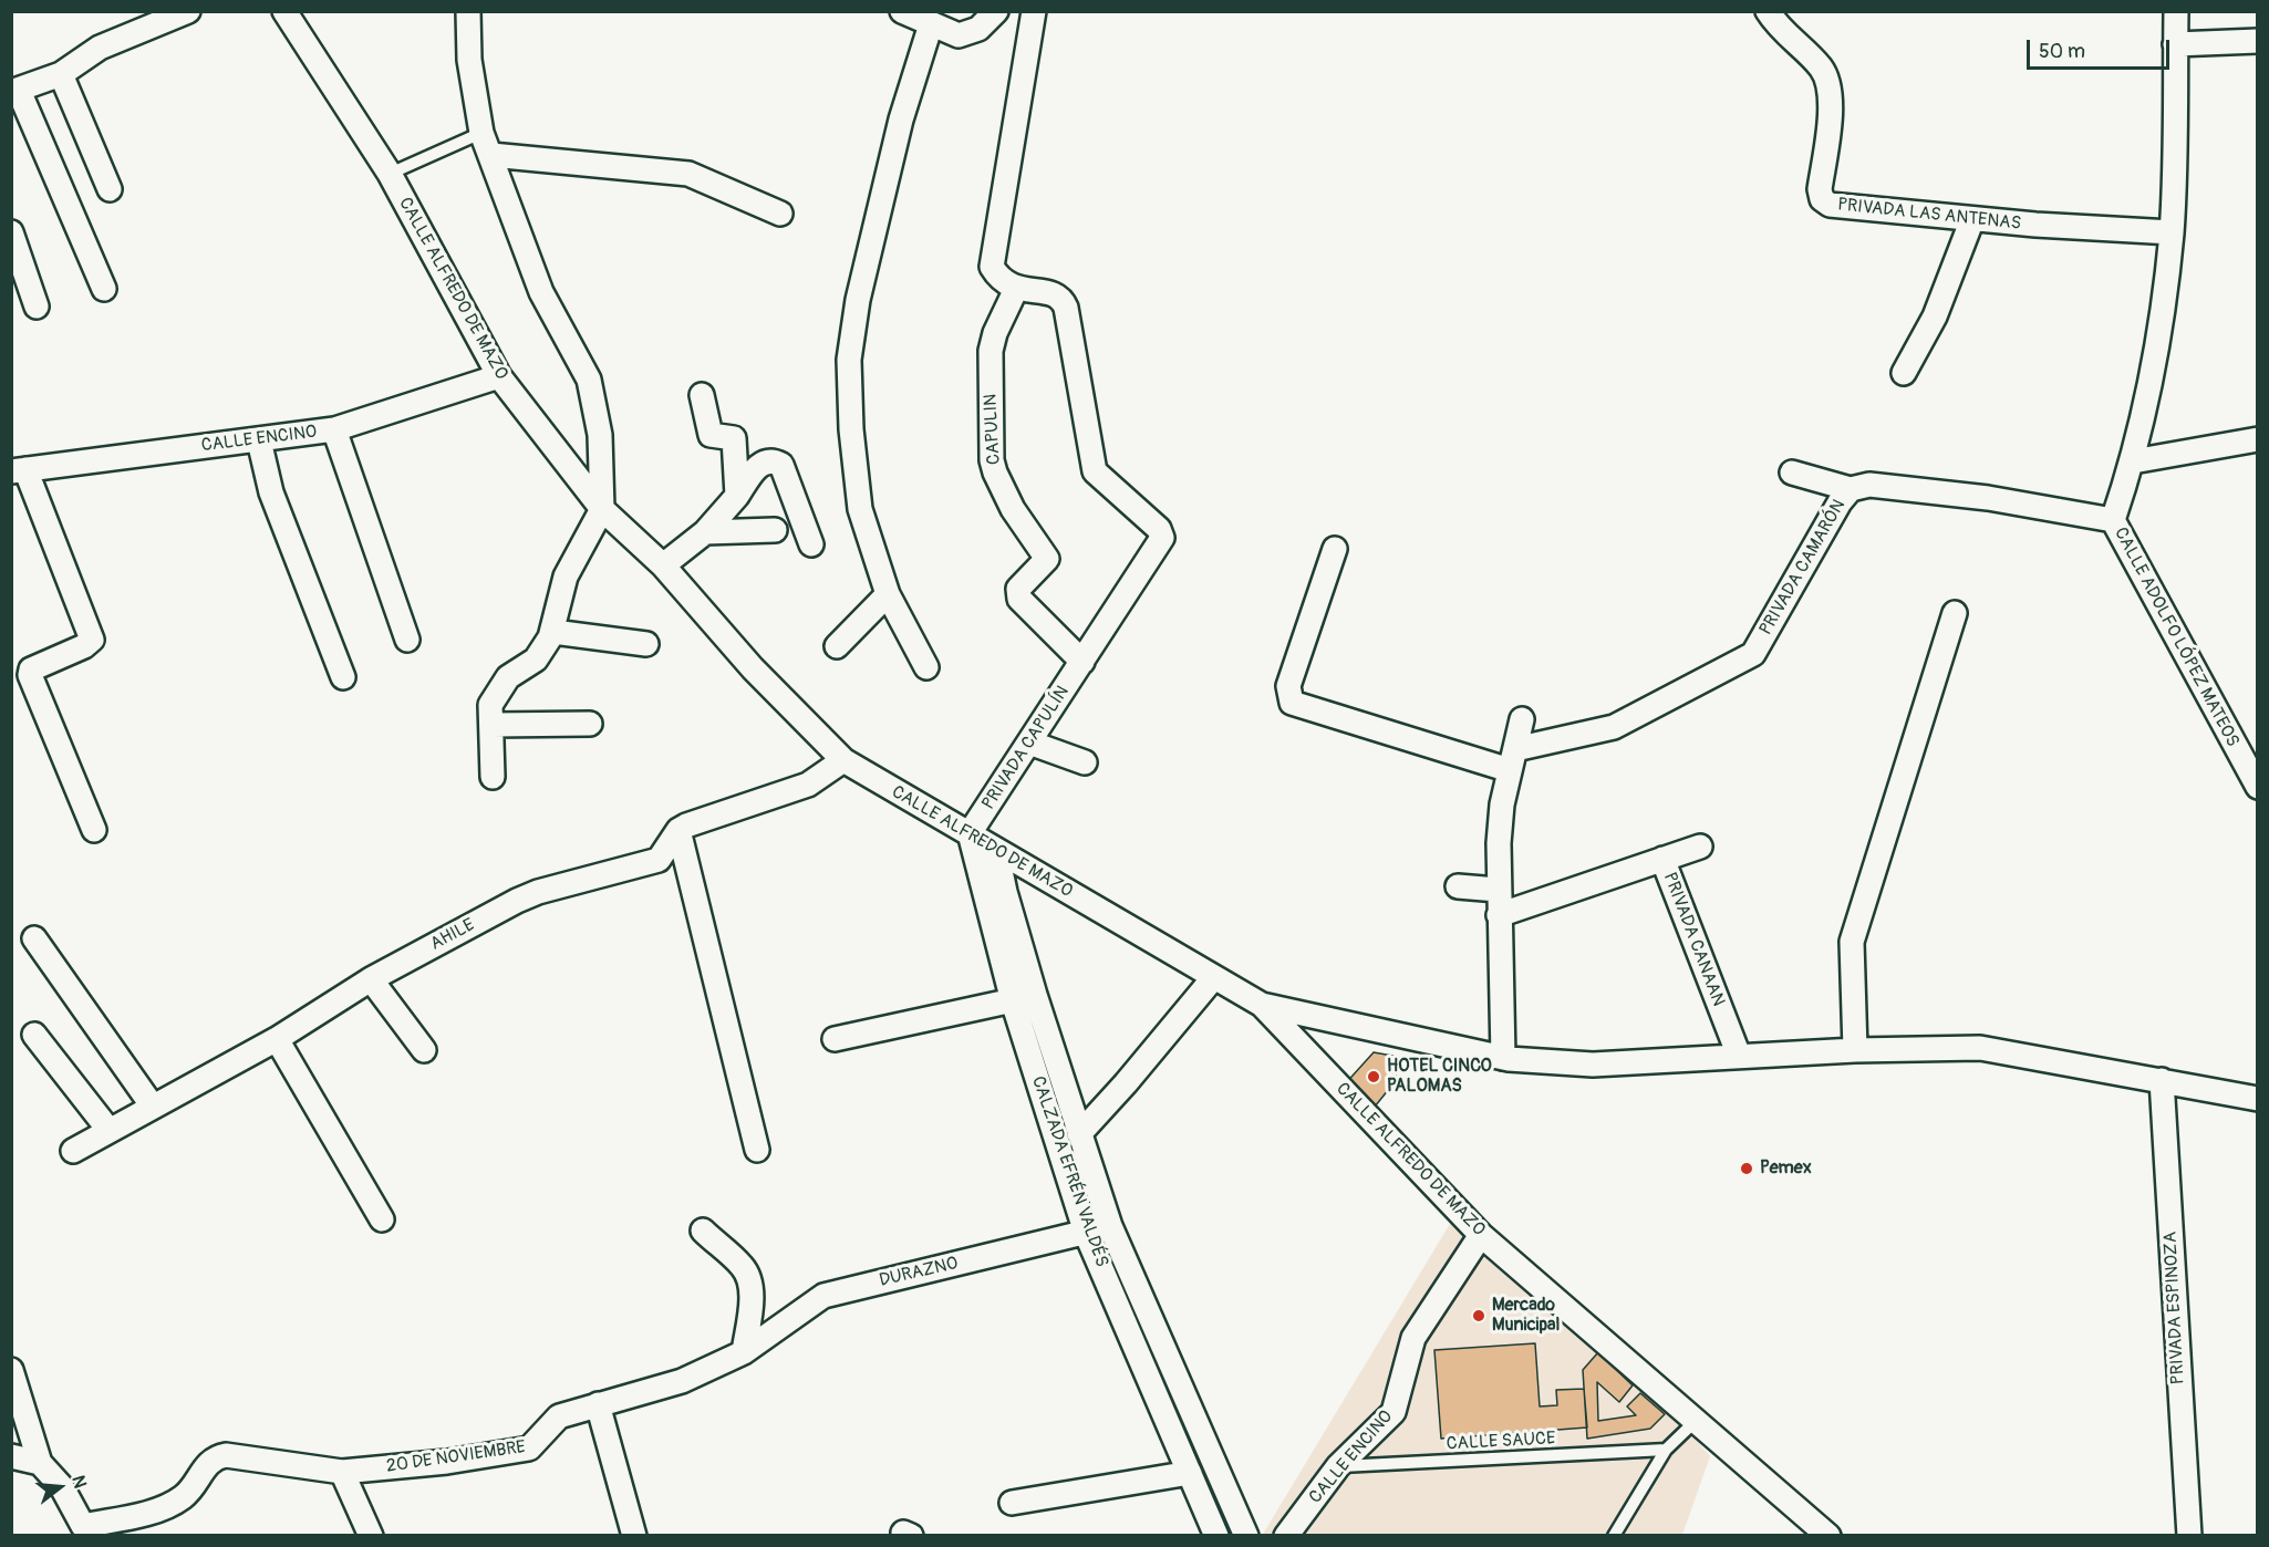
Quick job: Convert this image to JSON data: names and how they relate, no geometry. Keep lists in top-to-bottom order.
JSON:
{
  "streets": {
    "street": [
      "PRIVADA LAS ANTENAS",
      "CALLE ALFREDO DE MAZO",
      "CAPULIN",
      "CALLE ENCINO",
      "PRIVADA CAMARÓN",
      "CALLE ADOLFO LÓPEZ MATEOS",
      "PRIVADA CAPULÍN",
      "AHILE",
      "PRIVADA CANAAN",
      "CALZADA EFRÉN VALDÉS",
      "DURAZNO",
      "PRIVADA ESPINOZA",
      "20 DE NOVIEMBRE"
    ],
    "lane": ["CALLE SAUCE"]
  },
  "crossings": [
    ["PRIVADA LAS ANTENAS", "CALLE ADOLFO LÓPEZ MATEOS"],
    ["CALLE ALFREDO DE MAZO", "CALLE ENCINO"],
    ["CALLE ALFREDO DE MAZO", "PRIVADA CAPULÍN"],
    ["CALLE ALFREDO DE MAZO", "CALZADA EFRÉN VALDÉS"],
    ["CAPULIN", "PRIVADA CAPULÍN"],
    ["CALLE ENCINO", "CALLE SAUCE"],
    ["PRIVADA CAMARÓN", "CALLE ADOLFO LÓPEZ MATEOS"],
    ["PRIVADA CAPULÍN", "CALZADA EFRÉN VALDÉS"],
    ["CALZADA EFRÉN VALDÉS", "DURAZNO"],
    ["DURAZNO", "20 DE NOVIEMBRE"]
  ],
  "places": ["HOTEL CINCO PALOMAS", "Pemex", "Mercado Municipal"],
  "scale_bar": "50 m",
  "north": "right"
}
